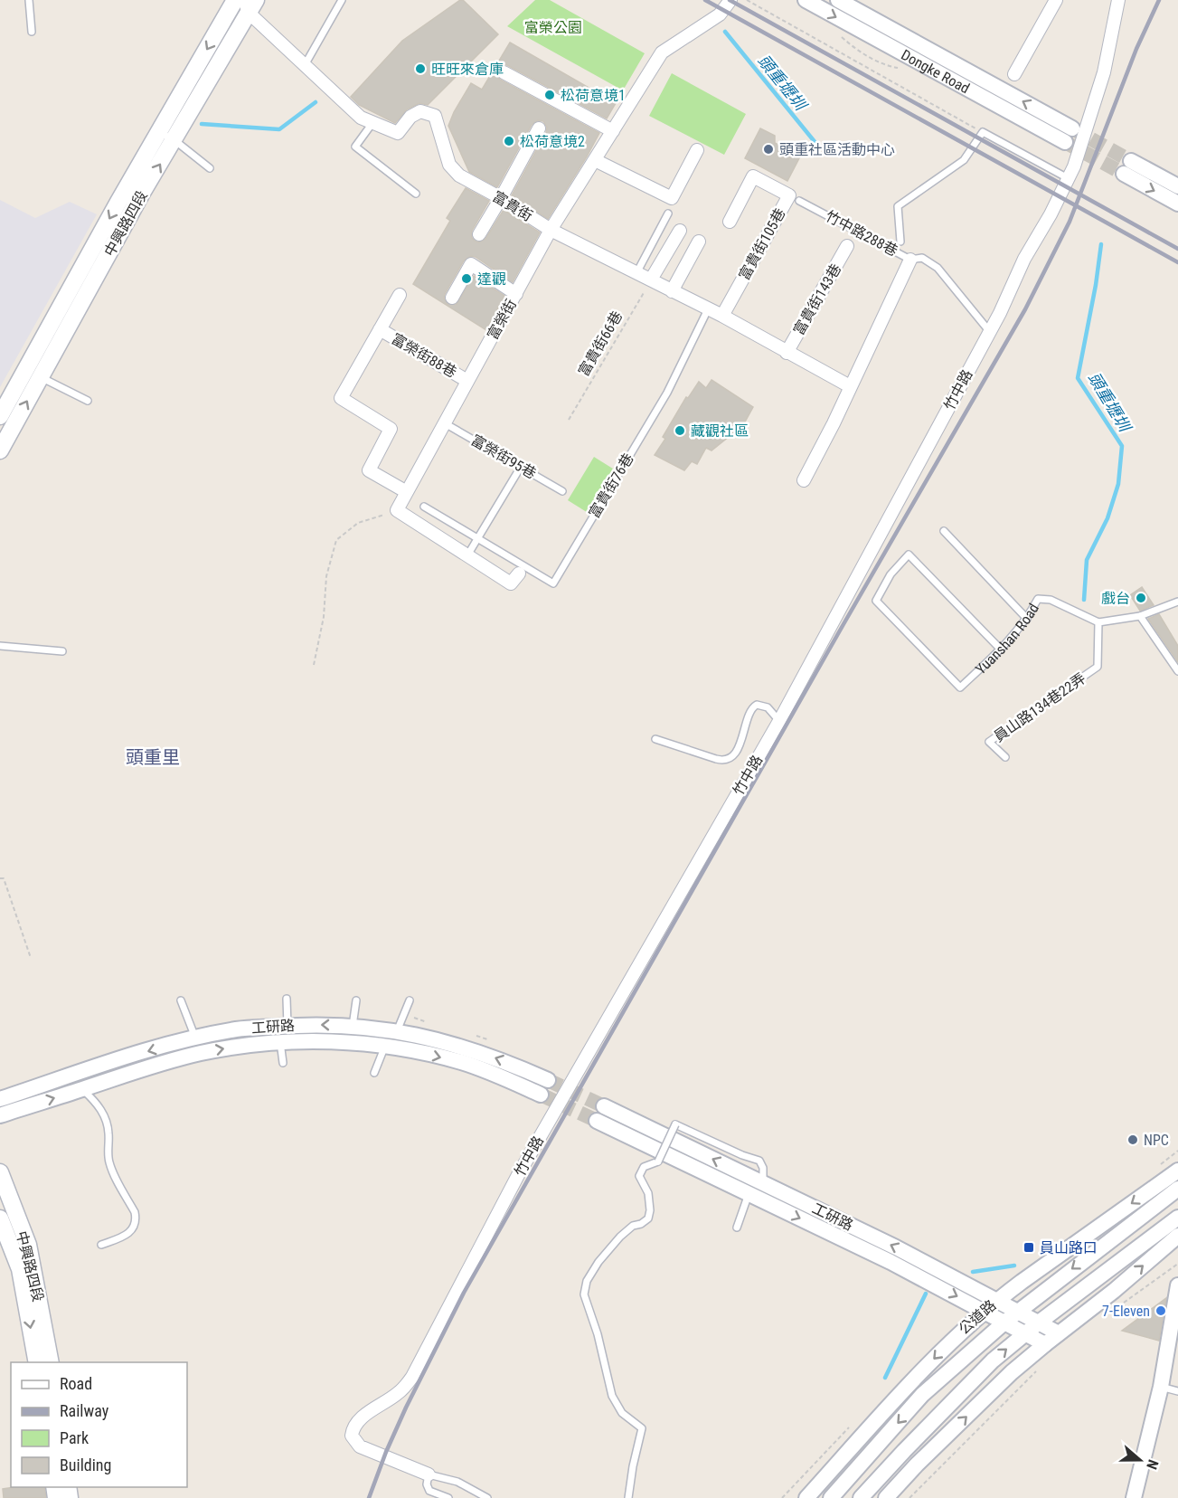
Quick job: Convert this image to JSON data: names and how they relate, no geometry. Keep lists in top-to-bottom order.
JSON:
{
  "streets": {
    "main road": ["中興路四段"],
    "street": [
      "Dongke Road",
      "富貴街",
      "富貴街105巷",
      "富貴街143巷",
      "富榮街",
      "富榮街88巷",
      "竹中路",
      "工研路",
      "公道路"
    ],
    "lane": [
      "竹中路288巷",
      "富榮街95巷",
      "富貴街76巷",
      "Yuanshan Road",
      "員山路134巷22弄"
    ],
    "path": ["富貴街66巷"]
  },
  "crossings": [
    ["富貴街", "中興路四段"],
    ["富貴街", "富貴街105巷"],
    ["富貴街", "富貴街143巷"],
    ["富貴街", "富榮街"],
    ["富貴街", "富貴街66巷"],
    ["富貴街", "富貴街76巷"],
    ["竹中路288巷", "竹中路"],
    ["富榮街", "富榮街88巷"],
    ["富榮街", "富榮街95巷"],
    ["Yuanshan Road", "員山路134巷22弄"],
    ["工研路", "公道路"]
  ],
  "districts": ["頭重里"],
  "water": ["頭重壢圳"],
  "parks": ["富榮公園"],
  "places": {
    "other": [
      "旺旺來倉庫",
      "松荷意境1",
      "松荷意境2",
      "頭重社區活動中心",
      "達觀",
      "藏觀社區",
      "戲台",
      "NPC",
      "7-Eleven"
    ],
    "transit": ["員山路口"]
  },
  "legend": [
    "Road",
    "Railway",
    "Park",
    "Building"
  ],
  "north": "right"
}
